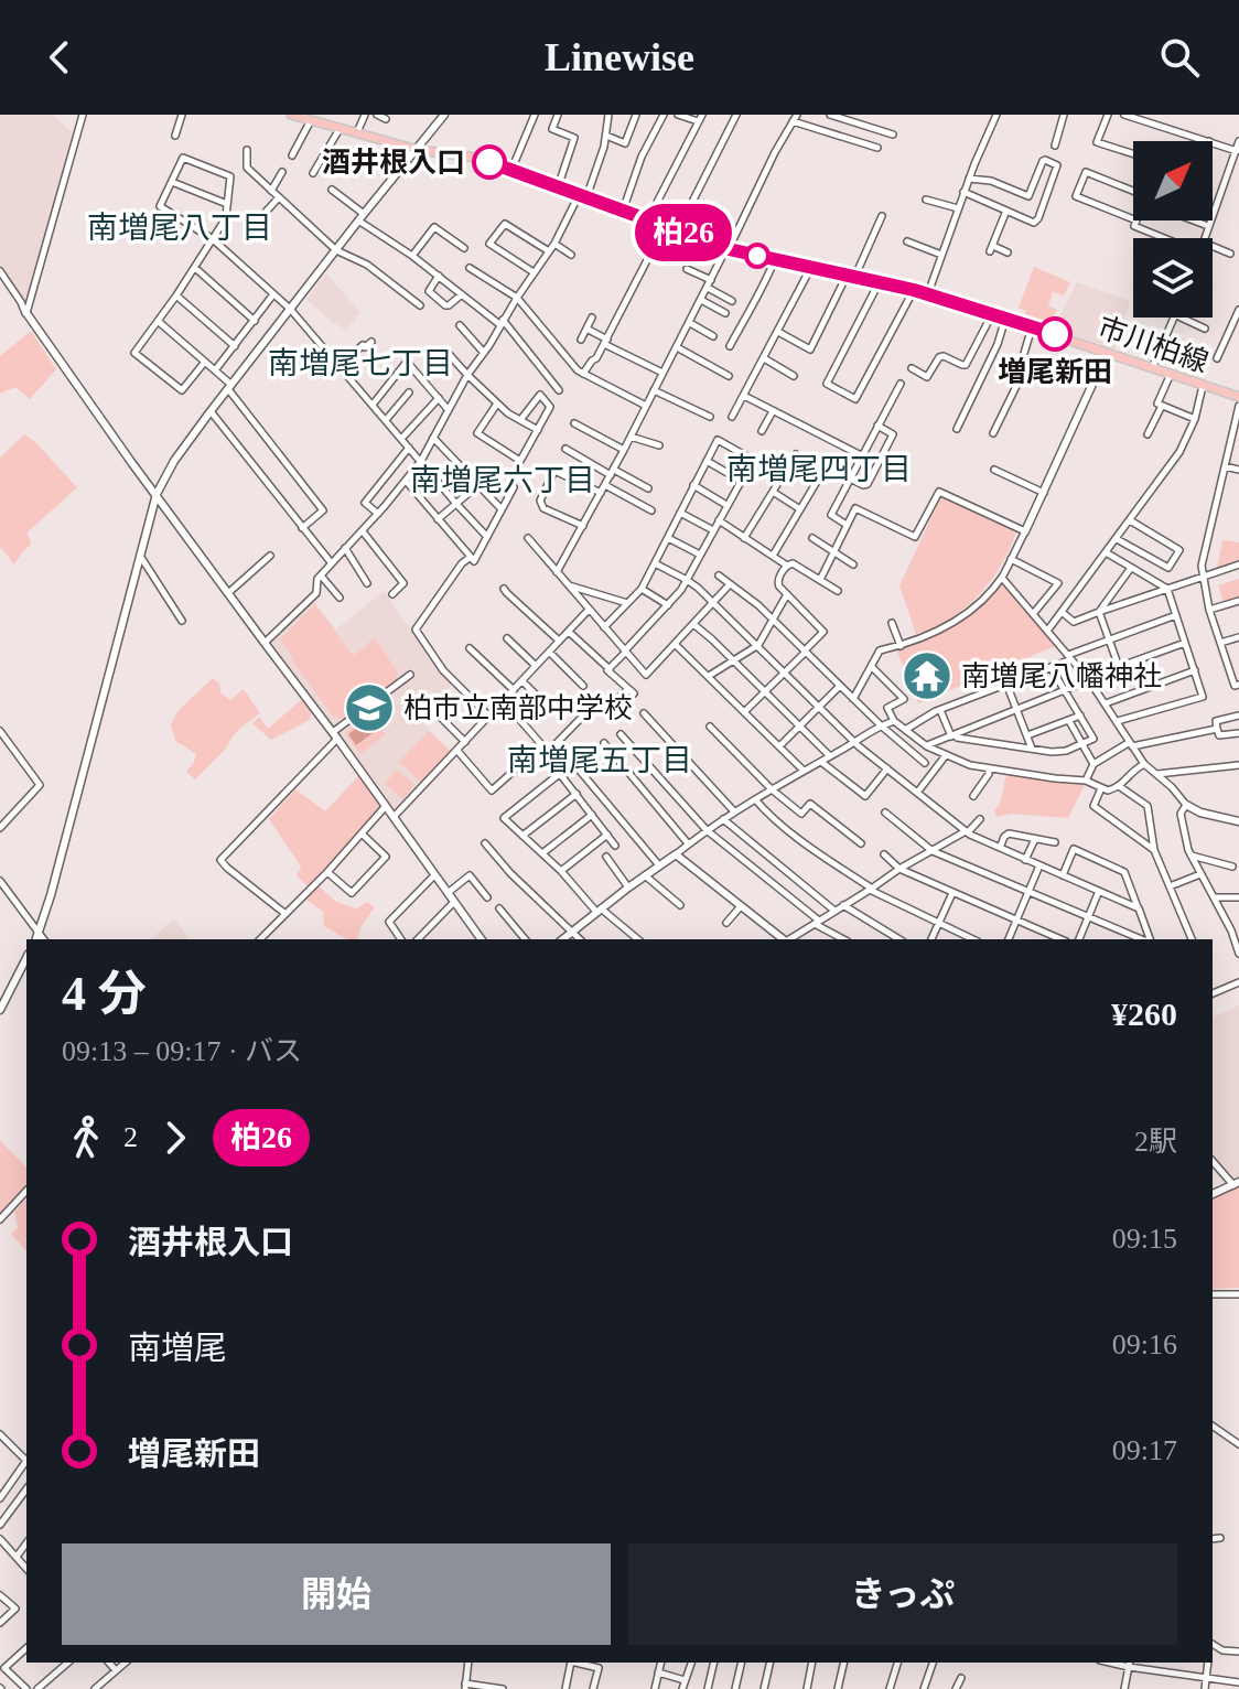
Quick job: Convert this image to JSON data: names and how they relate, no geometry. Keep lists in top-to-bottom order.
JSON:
{
  "streets": {
    "main road": ["市川柏線"]
  },
  "districts": [
    "南増尾八丁目",
    "南増尾七丁目",
    "南増尾四丁目",
    "南増尾六丁目",
    "南増尾五丁目"
  ],
  "places": {
    "other": ["酒井根入口", "増尾新田"],
    "temple": ["南増尾八幡神社"],
    "school or university": ["柏市立南部中学校"]
  },
  "lines": ["bus line 柏26"],
  "north": "top right",
  "page": {
    "header": "Linewise",
    "on_map": "柏26",
    "heading": ["4 分", "09:13 – 09:17 · バス", "¥260"],
    "legs": ["2", "柏26", "2駅"],
    "list": [
      {
        "name": "酒井根入口",
        "value": "09:15"
      },
      {
        "name": "南増尾",
        "value": "09:16"
      },
      {
        "name": "増尾新田",
        "value": "09:17"
      }
    ],
    "buttons": ["開始", "きっぷ"]
  }
}
